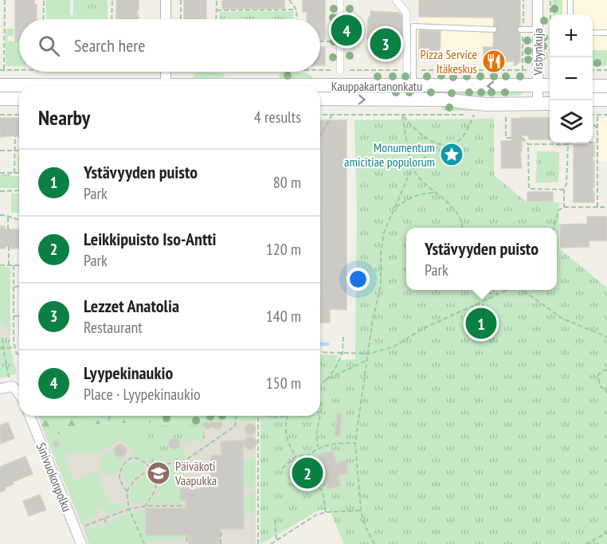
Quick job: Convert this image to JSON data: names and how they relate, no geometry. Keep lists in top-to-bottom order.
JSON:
{
  "streets": {
    "main road": ["Kauppakartanonkatu"],
    "street": ["Visbynkuja", "Sinivuokonpolku"]
  },
  "crossings": [
    ["Visbynkuja", "Kauppakartanonkatu"]
  ],
  "places": {
    "restaurant": ["Pizza Service Itäkeskus"],
    "place": ["Monumentum amicitiae populorum"],
    "school or university": ["Päiväkoti Vaapukka"]
  },
  "page": {
    "pins": [
      "4",
      "3",
      "1",
      "2"
    ],
    "map_buttons": ["+", "−"],
    "search": "Search here",
    "heading": ["Nearby", "4 results"],
    "list": [
      {
        "mark": "1",
        "name": "Ystävyyden puisto",
        "note": "Park",
        "value": "80 m"
      },
      {
        "mark": "2",
        "name": "Leikkipuisto Iso-Antti",
        "note": "Park",
        "value": "120 m"
      },
      {
        "mark": "3",
        "name": "Lezzet Anatolia",
        "note": "Restaurant",
        "value": "140 m"
      },
      {
        "mark": "4",
        "name": "Lyypekinaukio",
        "note": "Place · Lyypekinaukio",
        "value": "150 m"
      }
    ],
    "popup": ["Ystävyyden puisto", "Park"]
  }
}
